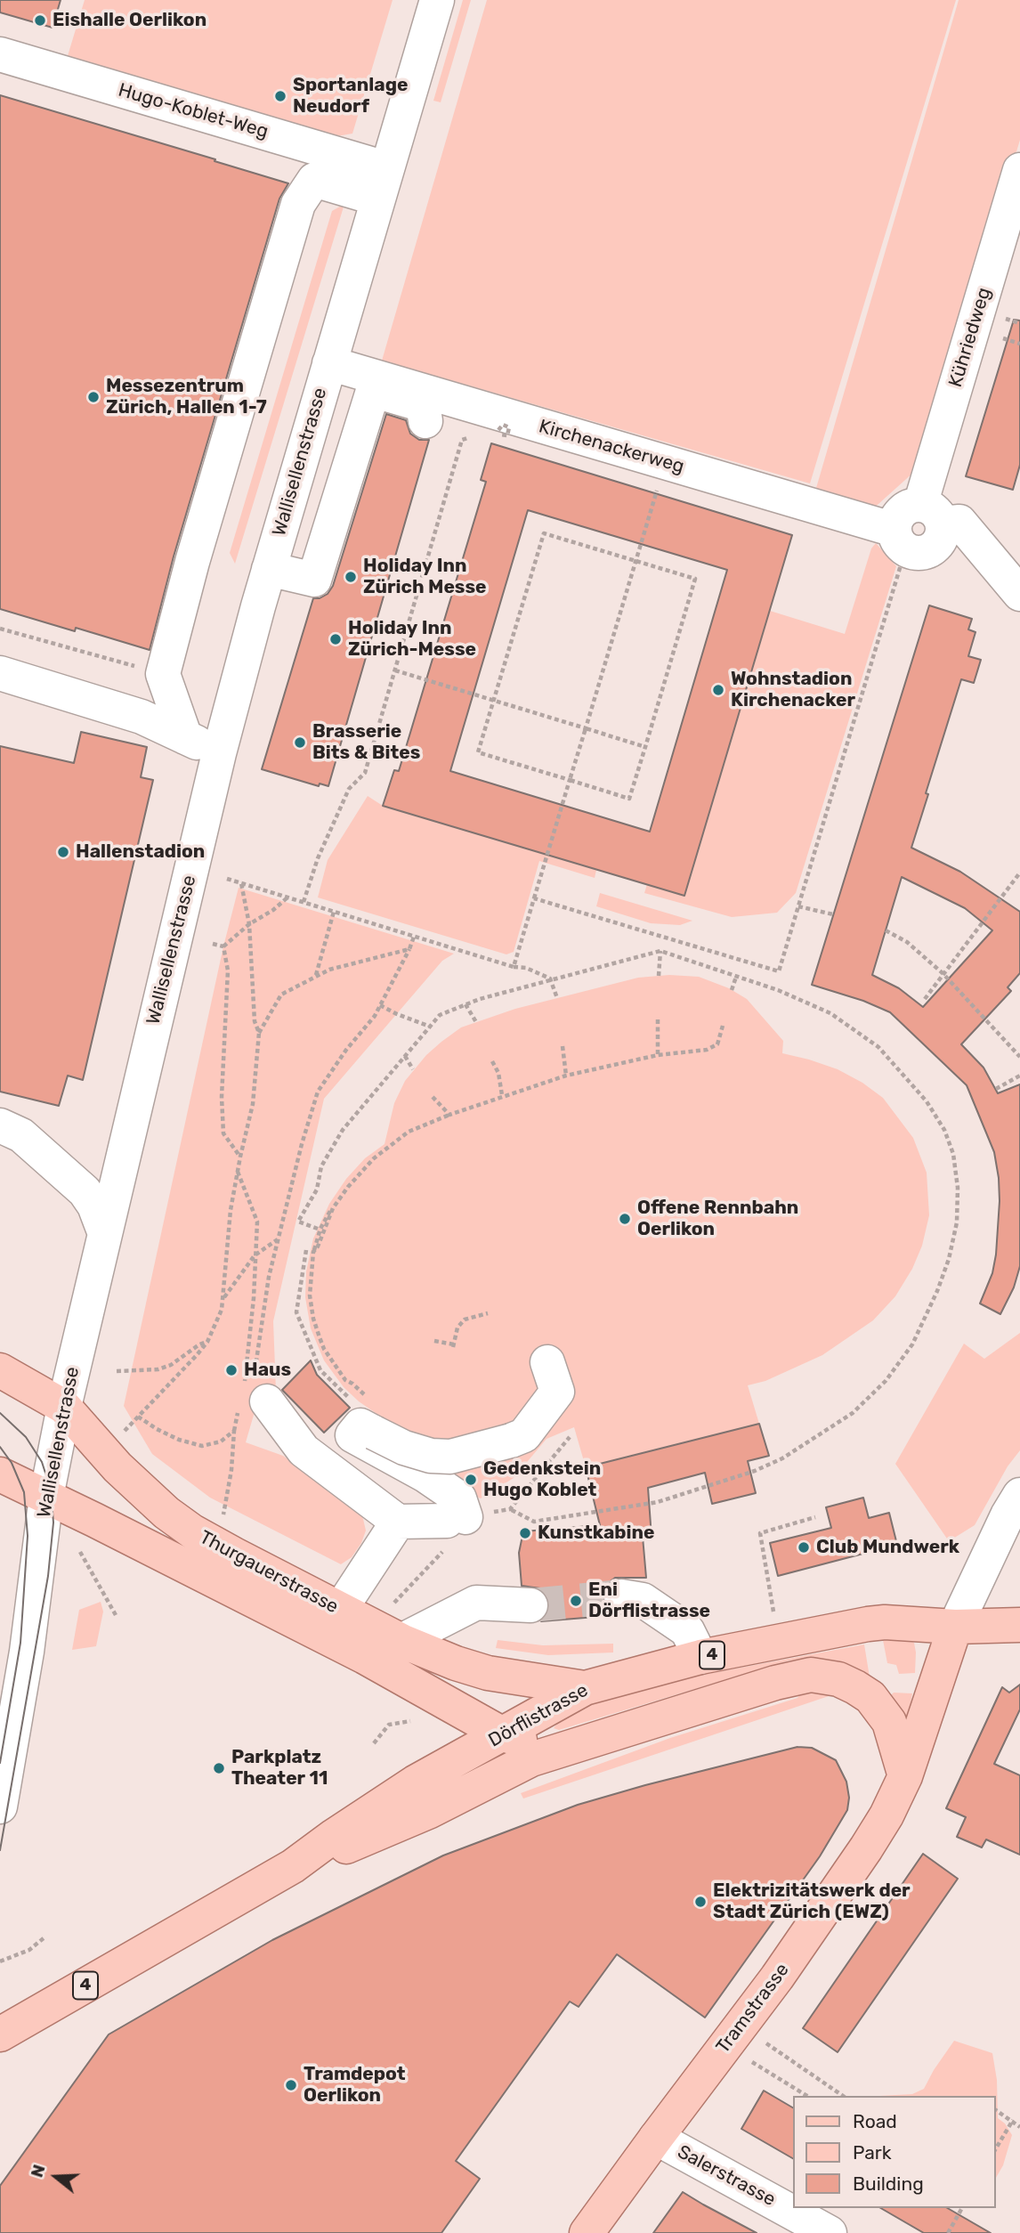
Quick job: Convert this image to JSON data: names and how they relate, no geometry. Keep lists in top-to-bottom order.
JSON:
{
  "streets": {
    "main road": [
      "Thurgauerstrasse",
      "4",
      "Dörflistrasse",
      "Tramstrasse"
    ],
    "street": [
      "Hugo-Koblet-Weg",
      "Kühriedweg",
      "Kirchenackerweg",
      "Wallisellenstrasse",
      "Salerstrasse"
    ]
  },
  "crossings": [
    ["Hugo-Koblet-Weg", "Wallisellenstrasse"],
    ["Kühriedweg", "Kirchenackerweg"],
    ["Kirchenackerweg", "Wallisellenstrasse"],
    ["Wallisellenstrasse", "Thurgauerstrasse"],
    ["Thurgauerstrasse", "Dörflistrasse"],
    ["Dörflistrasse", "Tramstrasse"],
    ["Tramstrasse", "Salerstrasse"]
  ],
  "places": [
    "Eishalle Oerlikon",
    "Sportanlage Neudorf",
    "Messezentrum Zürich, Hallen 1-7",
    "Holiday Inn Zürich Messe",
    "Holiday Inn Zürich-Messe",
    "Wohnstadion Kirchenacker",
    "Brasserie Bits & Bites",
    "Hallenstadion",
    "Offene Rennbahn Oerlikon",
    "Haus",
    "Gedenkstein Hugo Koblet",
    "Kunstkabine",
    "Club Mundwerk",
    "Eni Dörflistrasse",
    "Parkplatz Theater 11",
    "Elektrizitätswerk der Stadt Zürich (EWZ)",
    "Tramdepot Oerlikon"
  ],
  "legend": ["Road", "Park", "Building"],
  "north": "left"
}
